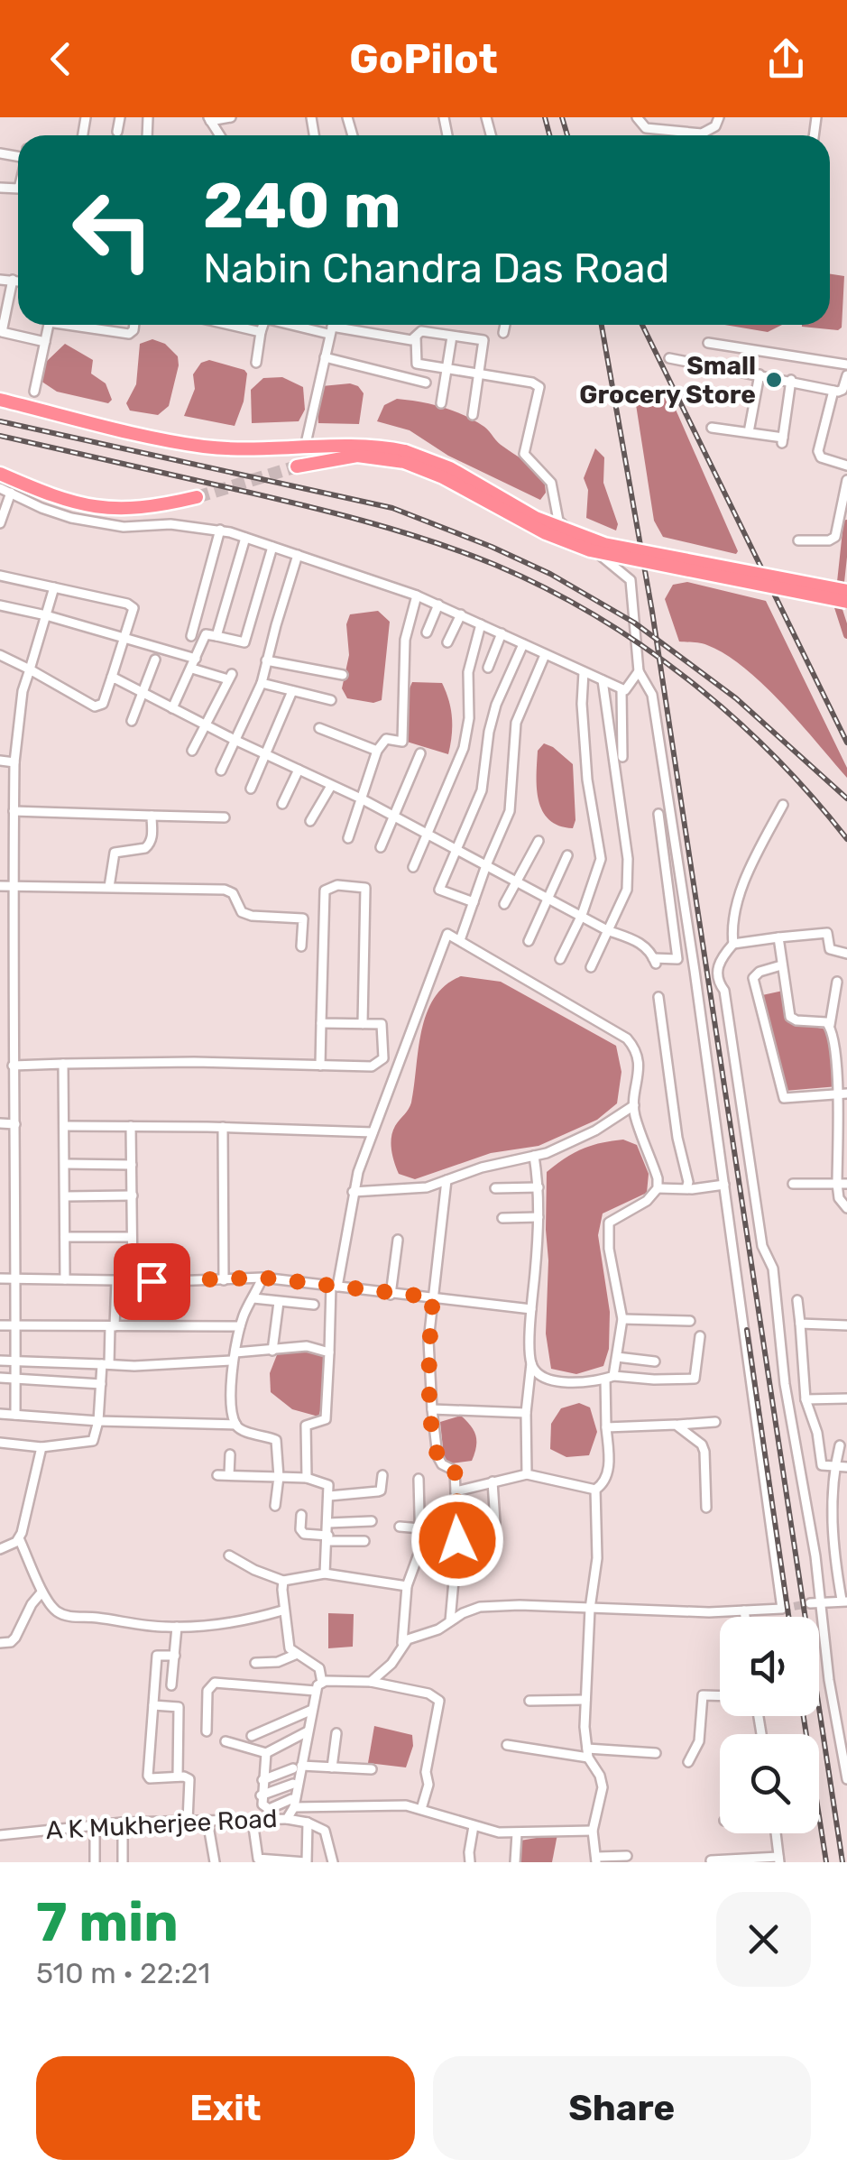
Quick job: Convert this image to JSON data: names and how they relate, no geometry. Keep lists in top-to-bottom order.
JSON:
{
  "streets": {
    "street": ["A K Mukherjee Road"]
  },
  "places": ["Small Grocery Store"],
  "page": {
    "header": "GoPilot",
    "turn": ["240 m", "Nabin Chandra Das Road"],
    "heading": ["7 min", "510 m · 22:21"],
    "buttons": ["Exit", "Share"]
  }
}
